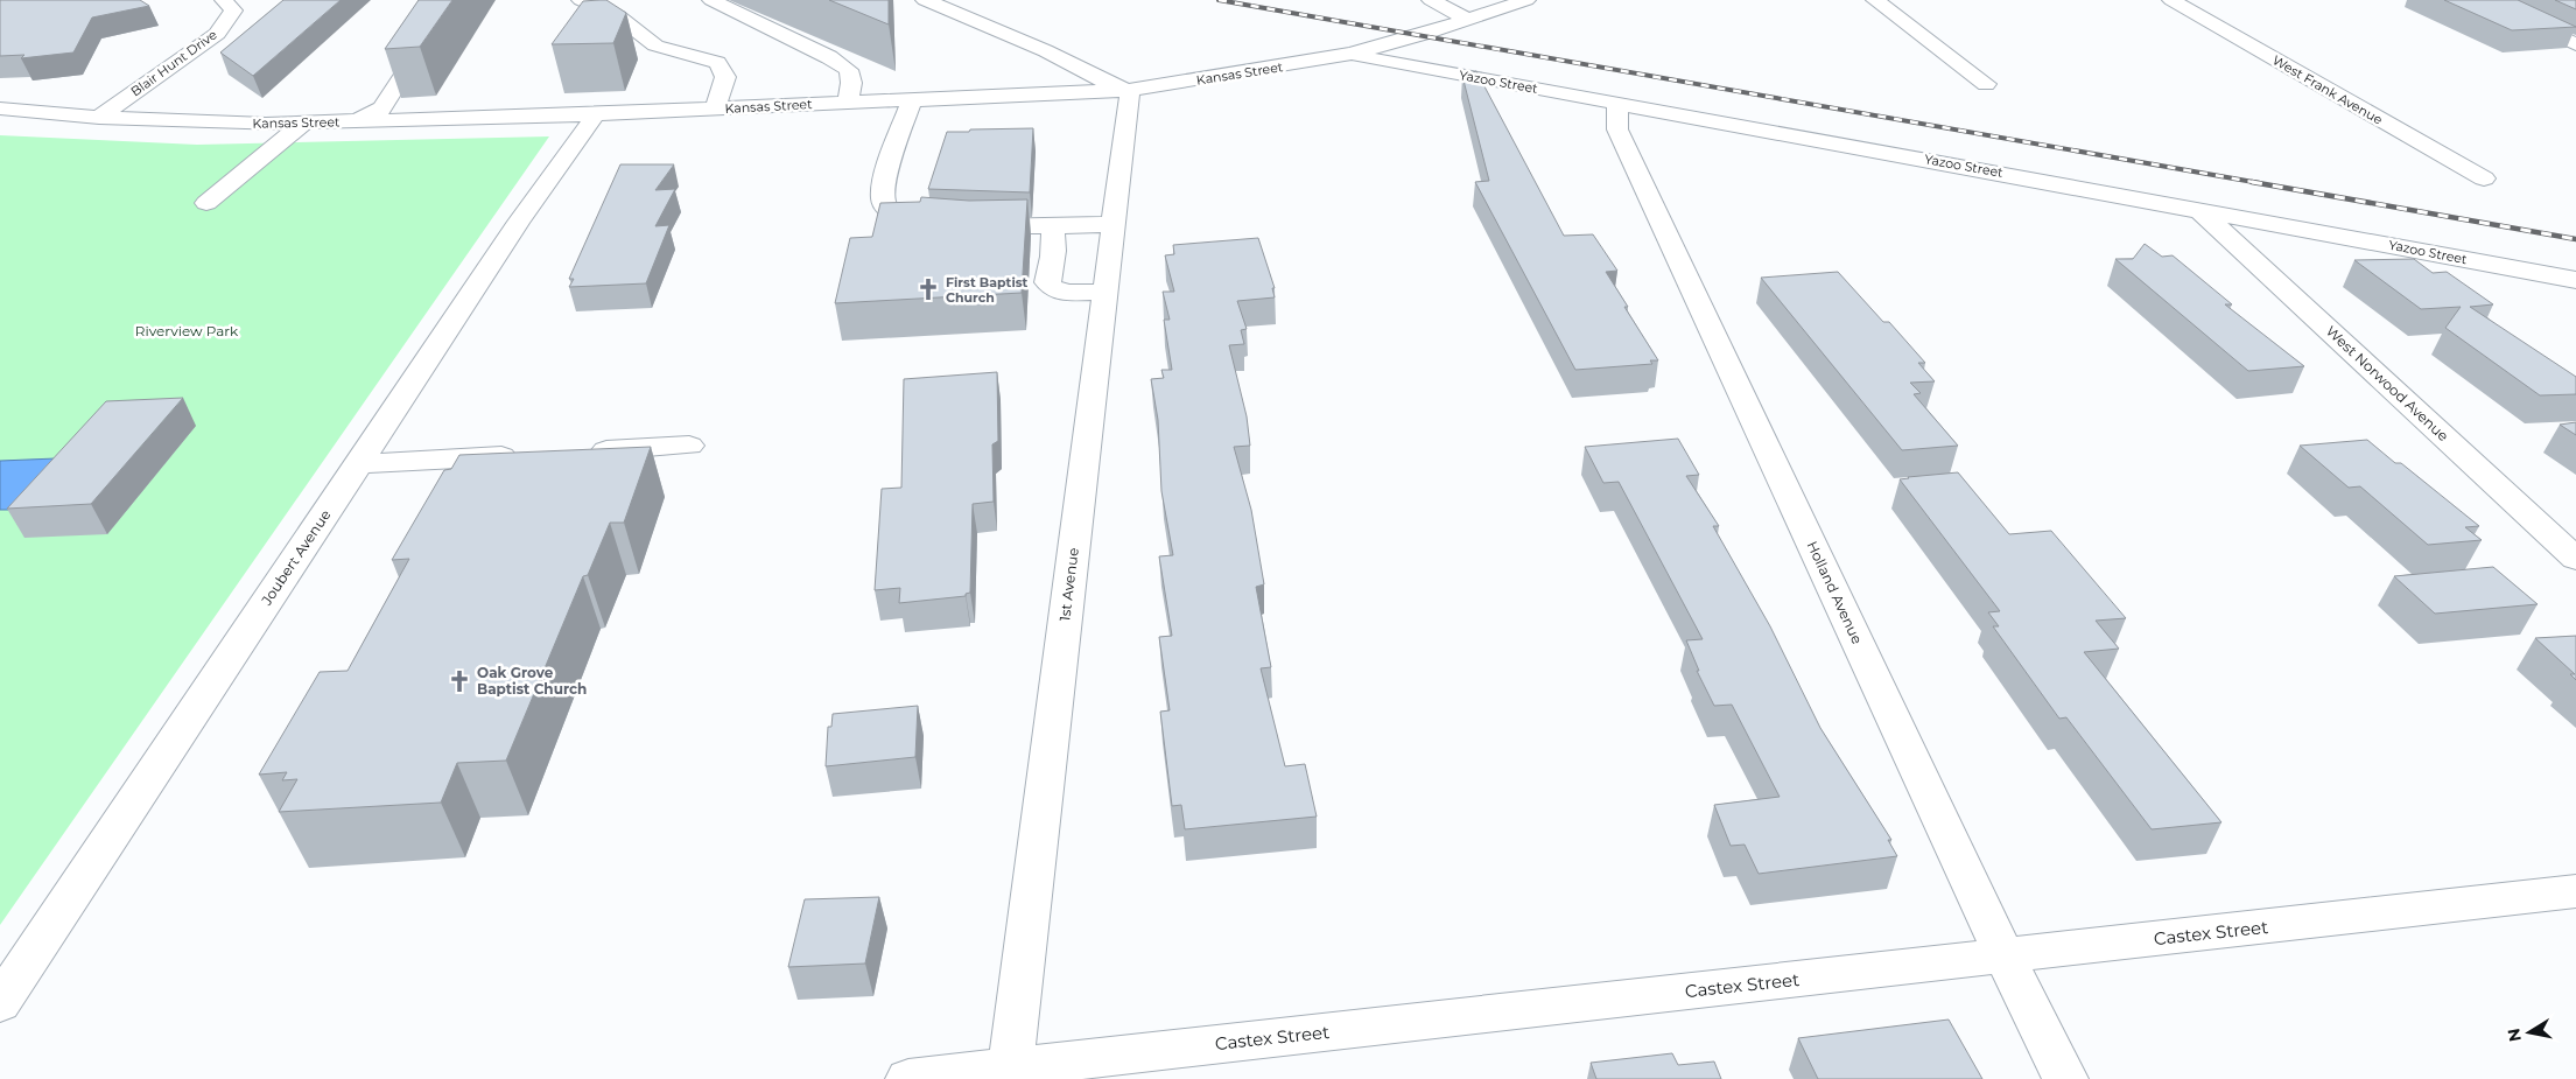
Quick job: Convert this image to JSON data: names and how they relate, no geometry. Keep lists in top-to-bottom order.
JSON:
{
  "streets": {
    "street": [
      "Blair Hunt Drive",
      "Kansas Street",
      "Yazoo Street",
      "West Frank Avenue",
      "West Norwood Avenue",
      "Joubert Avenue",
      "1st Avenue",
      "Holland Avenue",
      "Castex Street"
    ]
  },
  "crossings": [
    ["Blair Hunt Drive", "Kansas Street"],
    ["Kansas Street", "Yazoo Street"],
    ["Kansas Street", "Joubert Avenue"],
    ["Kansas Street", "1st Avenue"],
    ["Yazoo Street", "West Norwood Avenue"],
    ["Yazoo Street", "Holland Avenue"],
    ["1st Avenue", "Castex Street"],
    ["Holland Avenue", "Castex Street"]
  ],
  "parks": ["Riverview Park"],
  "places": {
    "church": ["First Baptist Church", "Oak Grove Baptist Church"]
  },
  "north": "left"
}
